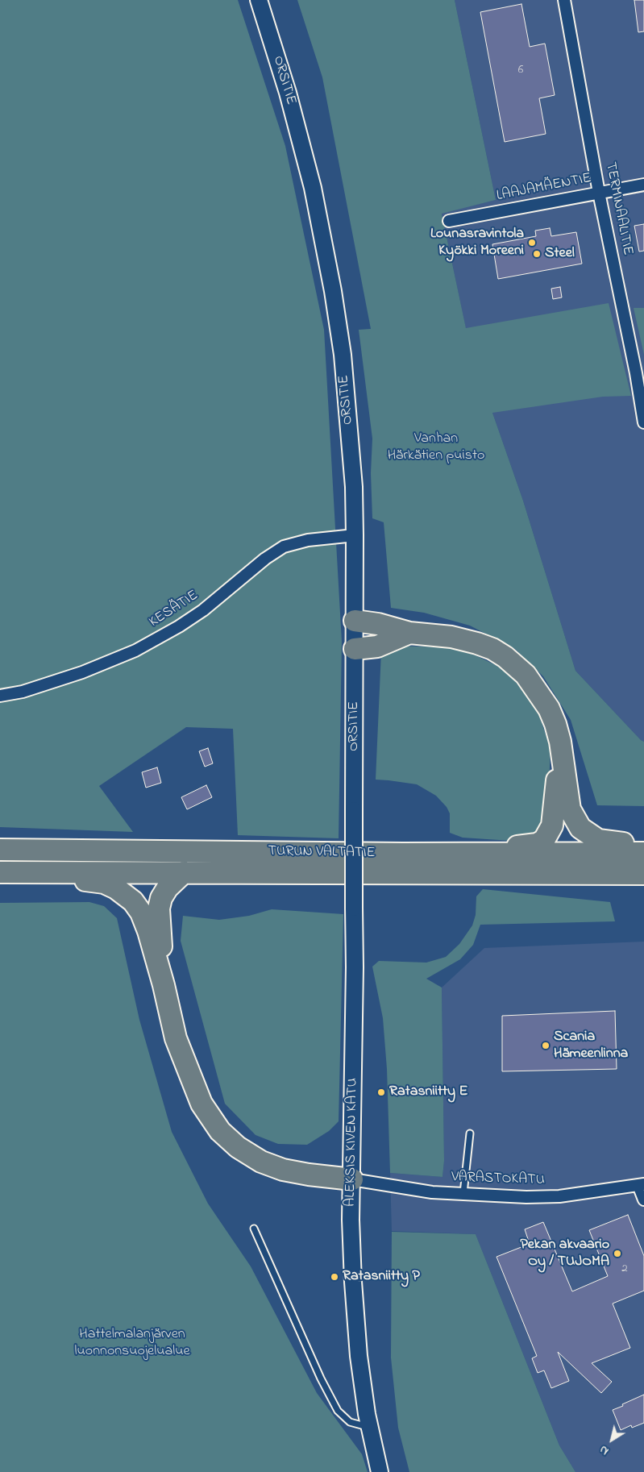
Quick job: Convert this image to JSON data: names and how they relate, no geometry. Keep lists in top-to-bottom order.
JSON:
{
  "streets": {
    "highway": ["TURUN VALTATIE"],
    "main road": ["ORSITIE", "ALEKSIS KIVEN KATU"],
    "street": [
      "LAAJAMÄENTIE",
      "TERMINAALITIE",
      "KESÄTIE",
      "VARASTOKATU"
    ]
  },
  "crossings": [
    ["ORSITIE", "KESÄTIE"],
    ["ORSITIE", "ALEKSIS KIVEN KATU"],
    ["LAAJAMÄENTIE", "TERMINAALITIE"],
    ["ALEKSIS KIVEN KATU", "VARASTOKATU"]
  ],
  "parks": ["Vanhan Härkätien puisto", "Hattelmalanjärven luonnonsuojelualue"],
  "places": [
    "Lounasravintola Kyökki Moreeni",
    "Steel",
    "Scania Hämeenlinna",
    "Ratasniitty E",
    "Pekan akvaario Oy / TUJOMA",
    "Ratasniitty P"
  ],
  "house_numbers": ["6", "2"],
  "north": "bottom left"
}
